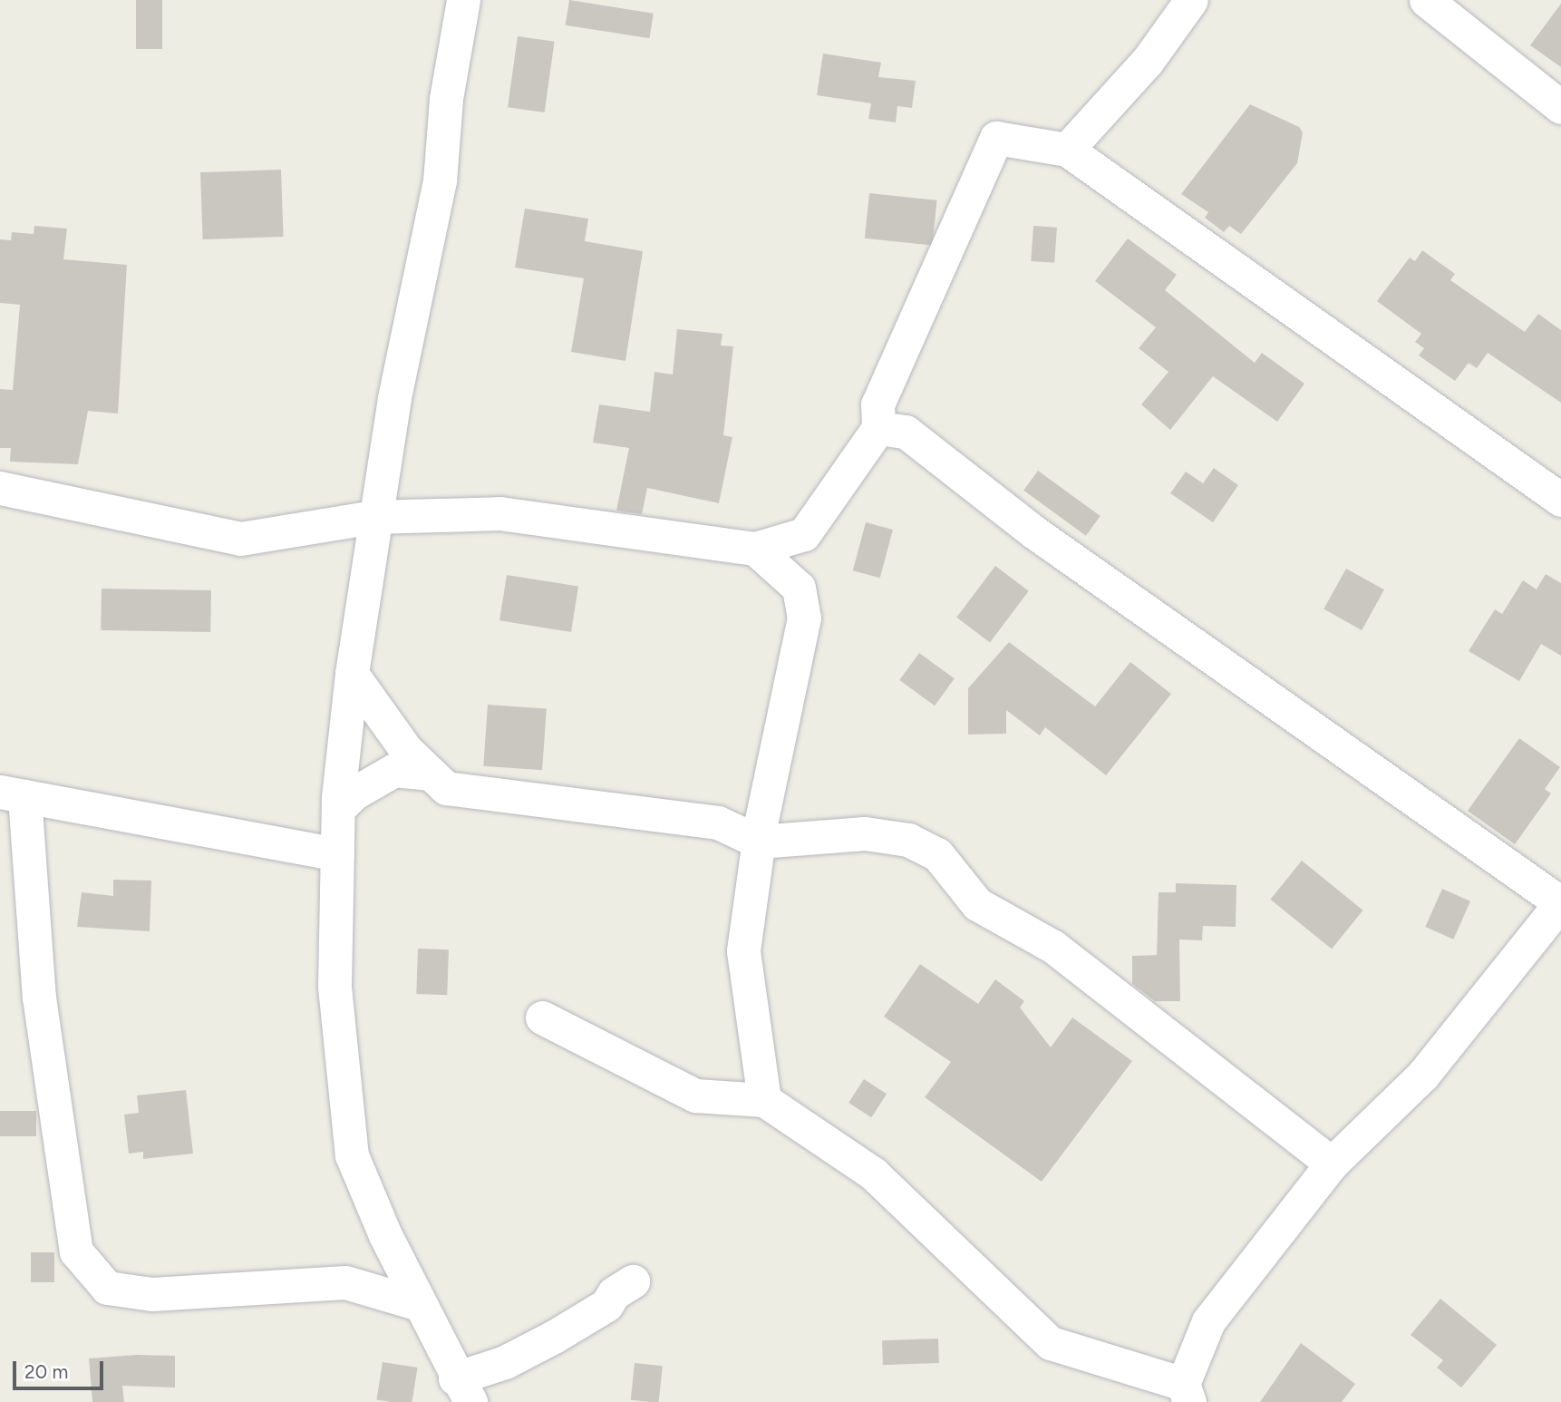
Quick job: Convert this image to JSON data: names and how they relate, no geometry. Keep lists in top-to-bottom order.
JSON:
{
  "scale_bar": "20 m"
}
